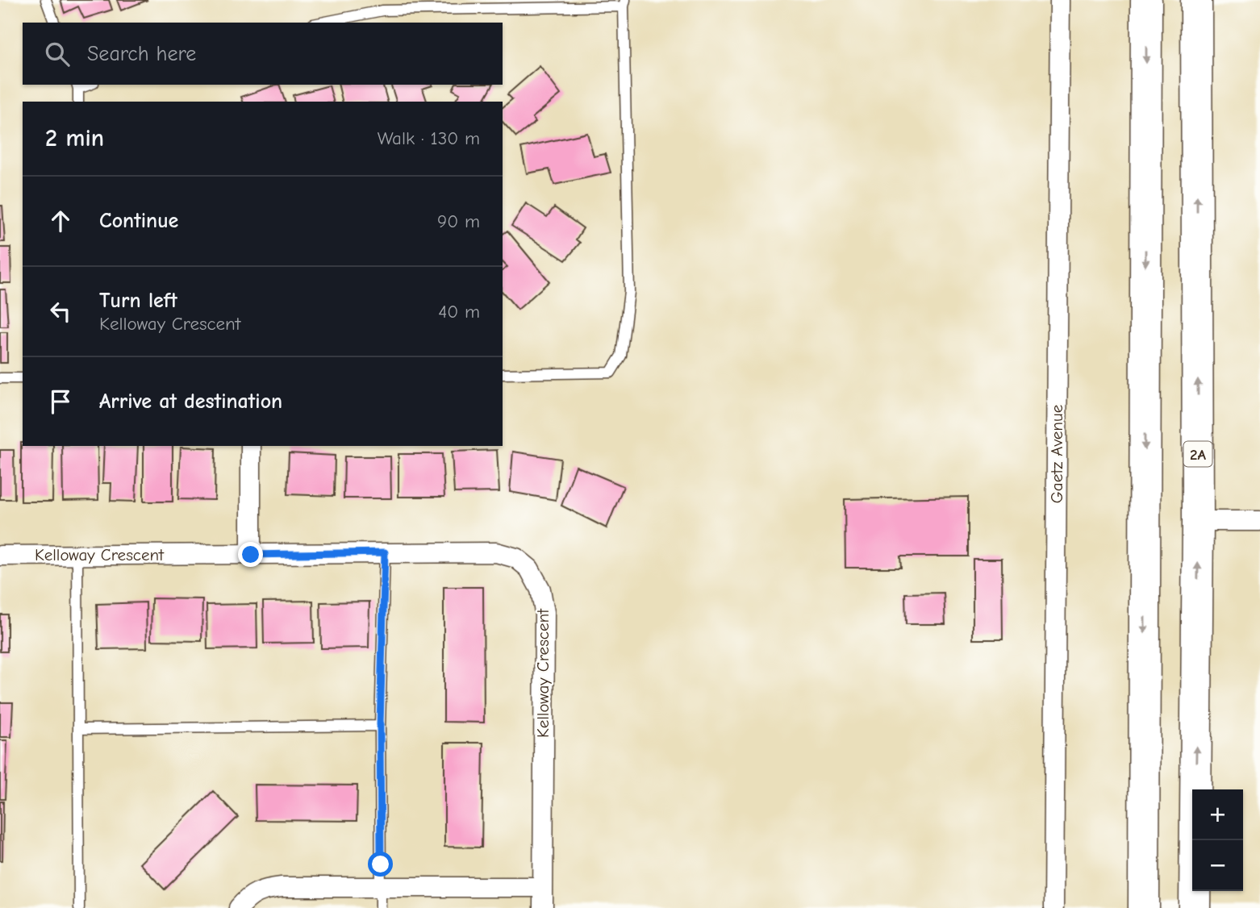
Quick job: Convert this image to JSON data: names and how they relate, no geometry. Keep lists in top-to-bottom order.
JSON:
{
  "streets": {
    "main road": ["2A"],
    "street": ["Gaetz Avenue", "Kelloway Crescent"]
  },
  "page": {
    "search": "Search here",
    "heading": ["2 min", "Walk · 130 m"],
    "list": [
      ["Continue", "90 m"],
      ["Turn left", "Kelloway Crescent", "40 m"],
      "Arrive at destination"
    ],
    "map_buttons": ["+", "−"]
  }
}
